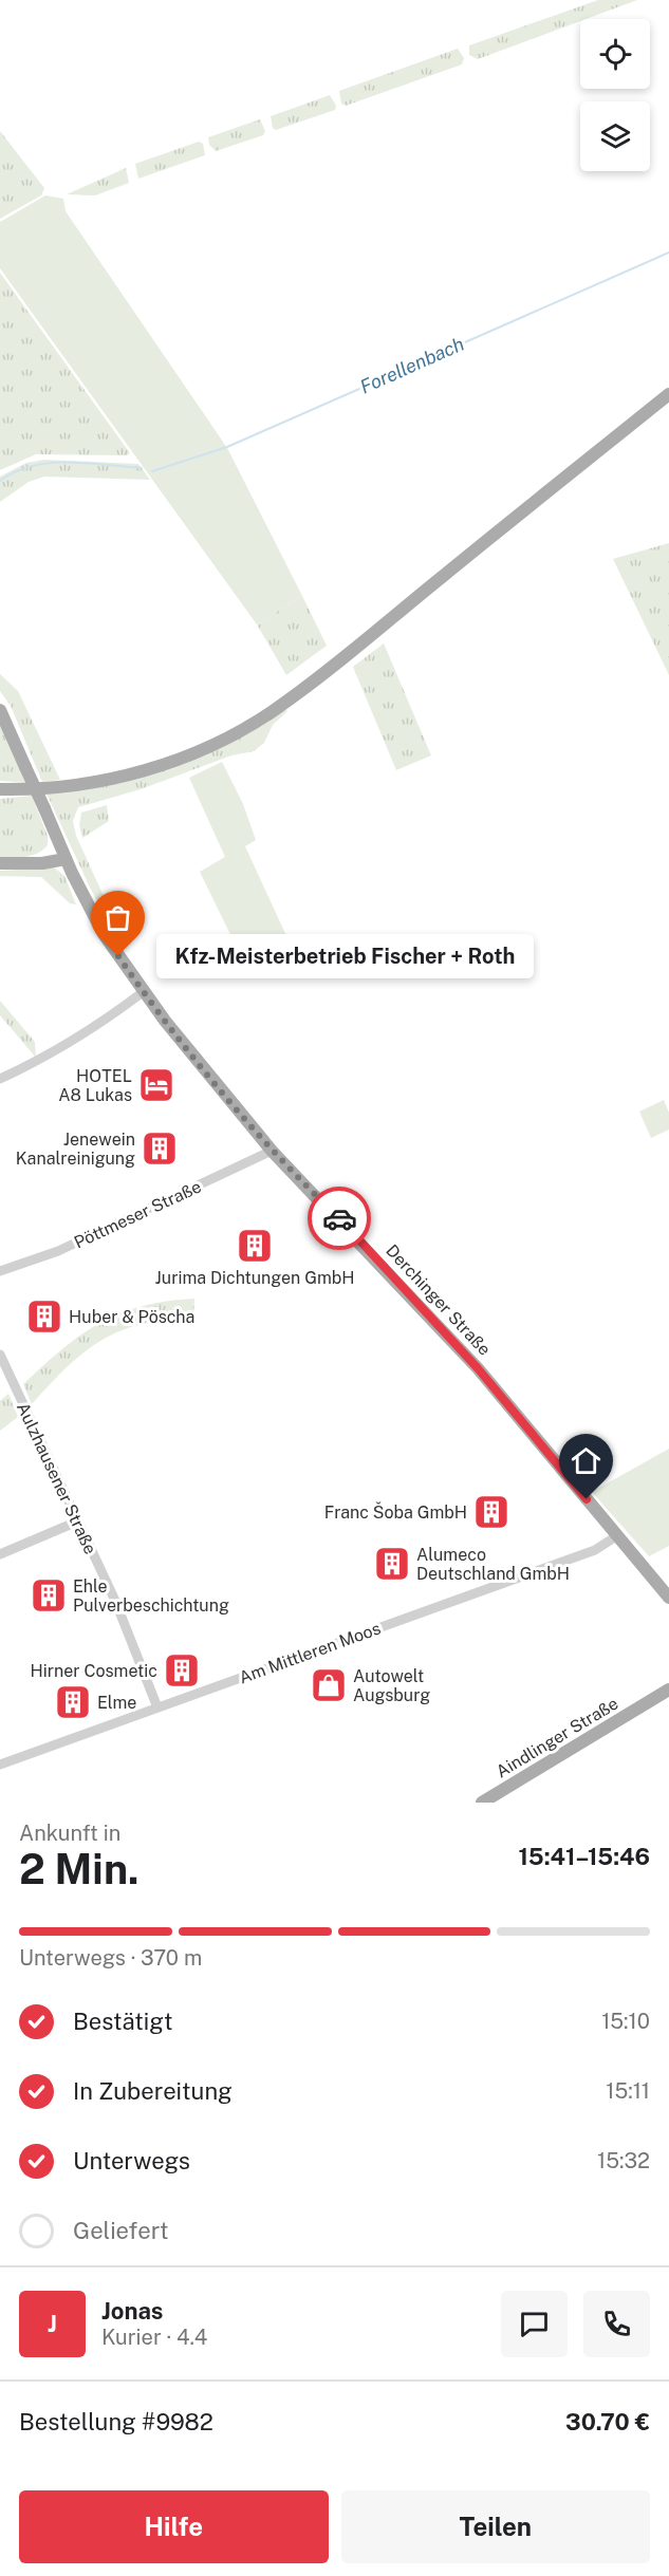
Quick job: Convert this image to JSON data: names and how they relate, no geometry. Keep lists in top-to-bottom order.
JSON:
{
  "streets": {
    "main road": ["Derchinger Straße", "Aindlinger Straße"],
    "street": ["Pöttmeser Straße", "Aulzhausener Straße", "Am Mittleren Moos"]
  },
  "crossings": [
    ["Pöttmeser Straße", "Derchinger Straße"],
    ["Derchinger Straße", "Am Mittleren Moos"],
    ["Aulzhausener Straße", "Am Mittleren Moos"]
  ],
  "water": ["Forellenbach"],
  "places": {
    "other": ["Kfz-Meisterbetrieb Fischer + Roth"],
    "hotel": ["HOTEL A8 Lukas"],
    "building": [
      "Jenewein Kanalreinigung",
      "Jurima Dichtungen GmbH",
      "Huber & Pöscha",
      "Franc Šoba GmbH",
      "Alumeco Deutschland GmbH",
      "Ehle Pulverbeschichtung",
      "Hirner Cosmetic",
      "Elme"
    ],
    "shop": ["Autowelt Augsburg"]
  },
  "page": {
    "bubble": "Kfz-Meisterbetrieb Fischer + Roth",
    "heading": ["2 Min.", "Ankunft in", "15:41–15:46"],
    "panel": [
      "Jonas",
      "Kurier · 4.4",
      "Bestellung #9982",
      "30.70 €"
    ],
    "bar": "Unterwegs · 370 m",
    "list": [
      ["Bestätigt", "15:10"],
      ["In Zubereitung", "15:11"],
      ["Unterwegs", "15:32"],
      "Geliefert"
    ],
    "round": "J",
    "buttons": ["Hilfe", "Teilen"]
  }
}
